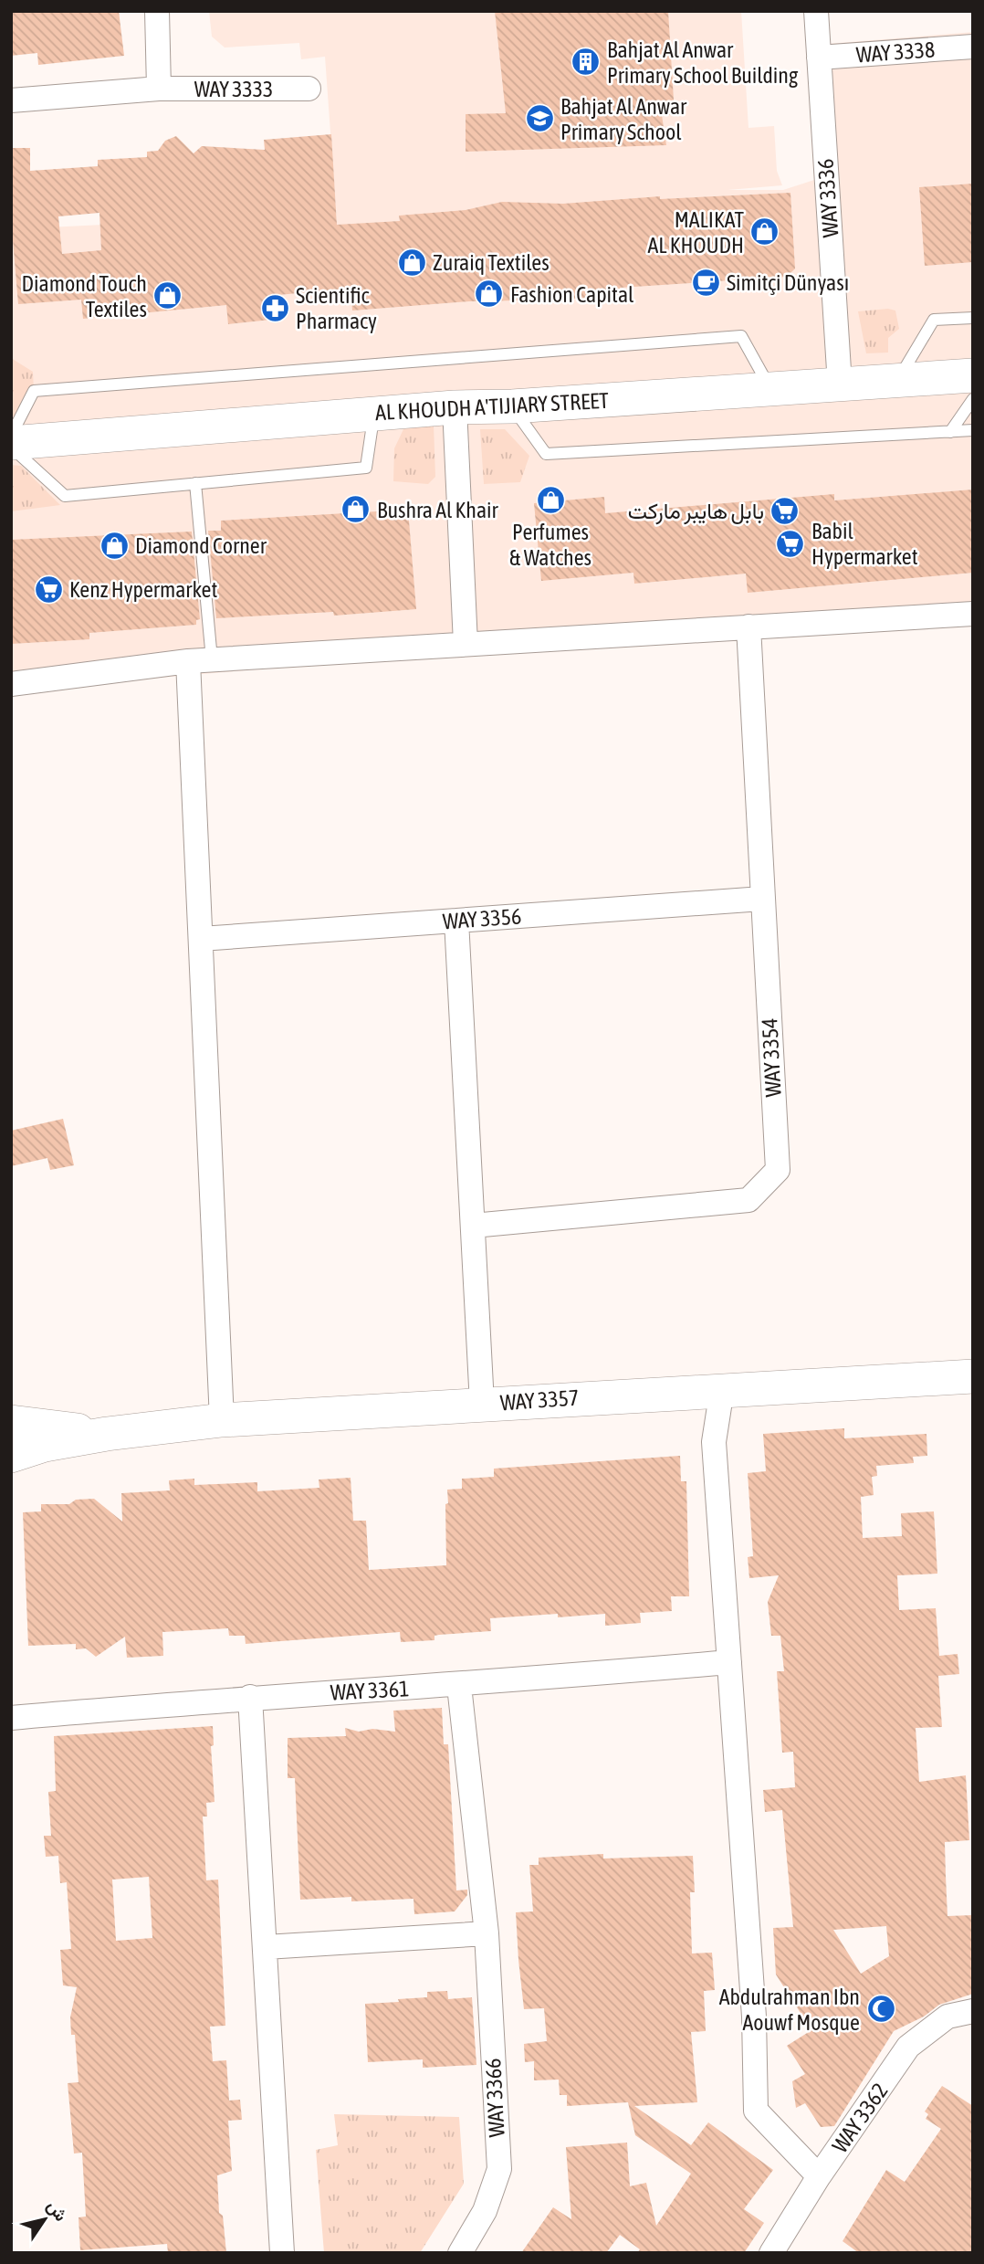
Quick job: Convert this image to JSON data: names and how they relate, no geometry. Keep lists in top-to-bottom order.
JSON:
{
  "streets": {
    "street": [
      "WAY 3338",
      "WAY 3333",
      "WAY 3336",
      "AL KHOUDH A'TIJIARY STREET",
      "WAY 3356",
      "WAY 3354",
      "WAY 3357",
      "WAY 3361",
      "WAY 3366",
      "WAY 3362"
    ]
  },
  "crossings": [
    ["WAY 3338", "WAY 3336"],
    ["WAY 3336", "AL KHOUDH A'TIJIARY STREET"],
    ["WAY 3356", "WAY 3354"],
    ["WAY 3361", "WAY 3366"]
  ],
  "places": {
    "building": ["Bahjat Al Anwar Primary School Building"],
    "school or university": ["Bahjat Al Anwar Primary School"],
    "shop": [
      "MALIKAT AL KHOUDH",
      "Zuraiq Textiles",
      "Fashion Capital",
      "Diamond Touch Textiles",
      "Perfumes & Watches",
      "Bushra Al Khair",
      "Diamond Corner"
    ],
    "cafe": ["Simitçi Dünyası"],
    "pharmacy": ["Scientific Pharmacy"],
    "supermarket": ["بابل هايبر ماركت", "Babil Hypermarket", "Kenz Hypermarket"],
    "mosque": ["Abdulrahman Ibn Aouwf Mosque"]
  },
  "north": "top right"
}
